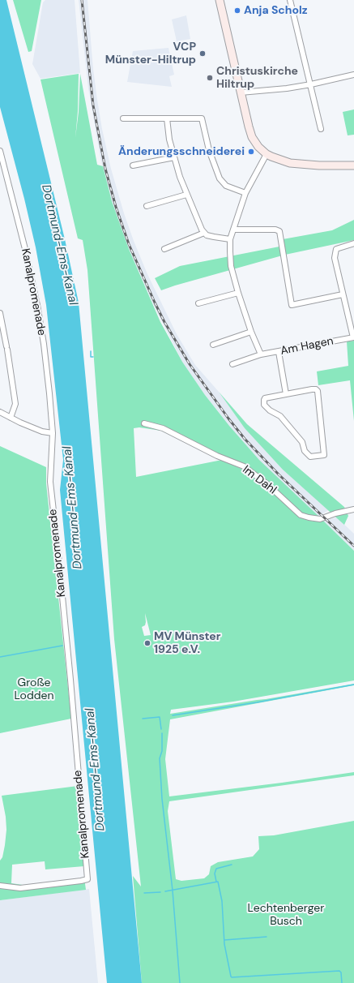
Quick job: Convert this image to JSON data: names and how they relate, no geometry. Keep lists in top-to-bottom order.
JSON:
{
  "streets": {
    "street": ["Kanalpromenade", "Am Hagen", "Im Dahl"]
  },
  "water": ["Dortmund-Ems-Kanal"],
  "parks": ["Große Lodden", "Lechtenberger Busch"],
  "places": [
    "Anja Scholz",
    "VCP Münster-Hiltrup",
    "Christuskirche Hiltrup",
    "Änderungsschneiderei",
    "MV Münster 1925 e.V."
  ]
}
